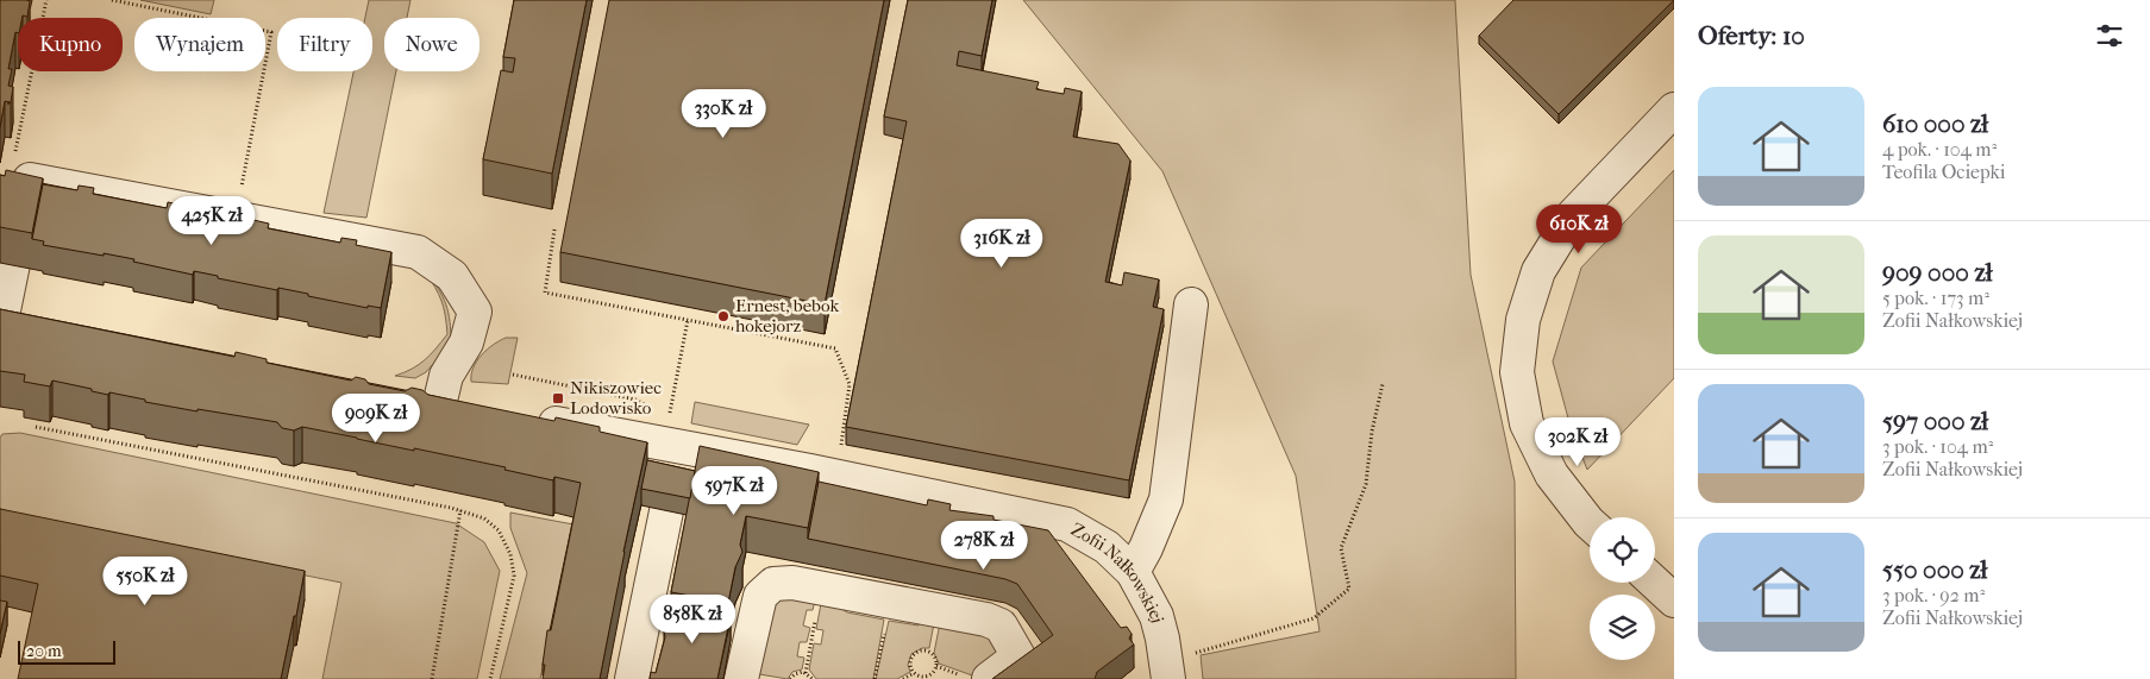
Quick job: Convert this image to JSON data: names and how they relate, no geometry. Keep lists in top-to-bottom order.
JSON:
{
  "streets": {
    "street": ["Zofii Nałkowskiej"]
  },
  "places": {
    "other": ["Ernest, bebok hokejorz"],
    "transit": ["Nikiszowiec Lodowisko"]
  },
  "scale_bar": "20 m",
  "page": {
    "heading": "Oferty: 10",
    "chip": [
      "Kupno",
      "Wynajem",
      "Filtry",
      "Nowe"
    ],
    "list": [
      {
        "name": "610 000 zł",
        "note": "4 pok. · 104 m² · Teofila Ociepki"
      },
      {
        "name": "909 000 zł",
        "note": "5 pok. · 173 m² · Zofii Nałkowskiej"
      },
      {
        "name": "597 000 zł",
        "note": "3 pok. · 104 m² · Zofii Nałkowskiej"
      },
      {
        "name": "550 000 zł",
        "note": "3 pok. · 92 m² · Zofii Nałkowskiej"
      }
    ],
    "price": [
      "330K zł",
      "425K zł",
      "610K zł",
      "316K zł",
      "909K zł",
      "302K zł",
      "597K zł",
      "278K zł",
      "550K zł",
      "858K zł"
    ],
    "scale": "20 m"
  }
}
